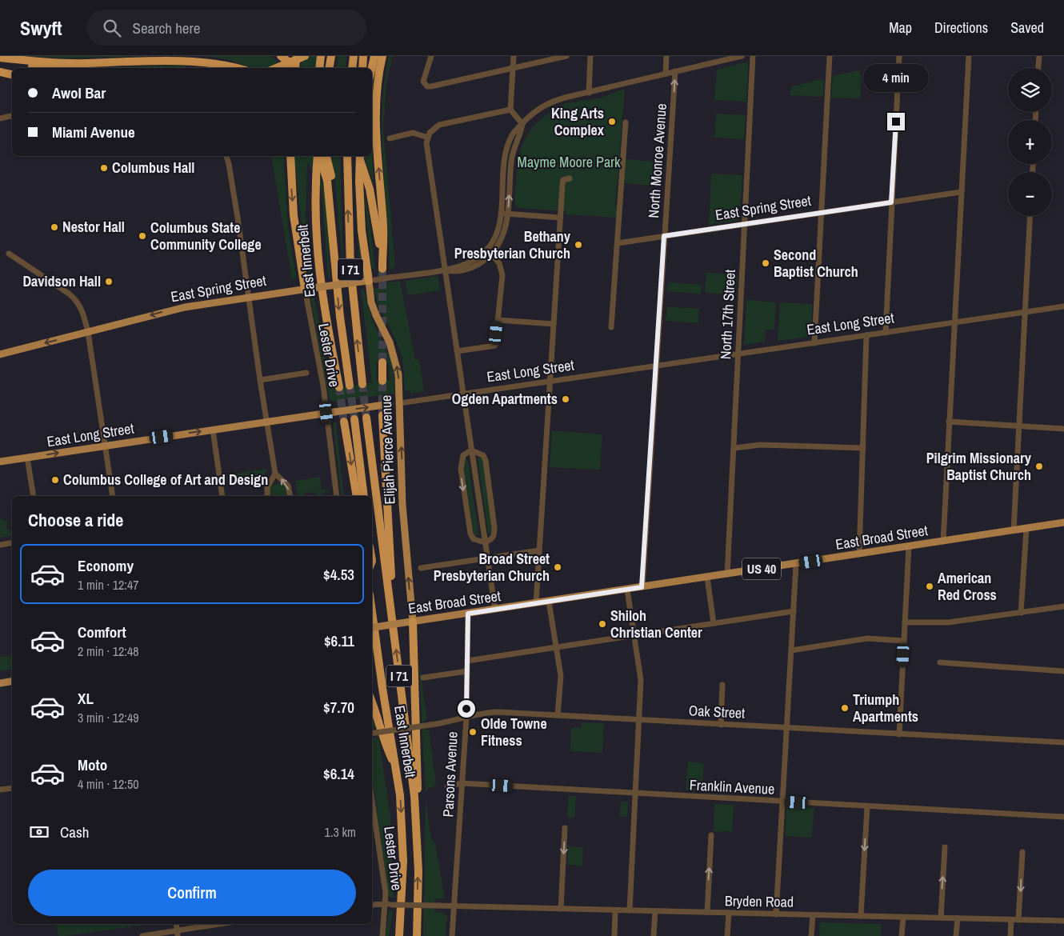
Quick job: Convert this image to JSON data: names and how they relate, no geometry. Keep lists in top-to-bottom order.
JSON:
{
  "streets": {
    "highway": ["East Innerbelt", "I 71"],
    "main road": [
      "East Spring Street",
      "East Long Street",
      "Elijah Pierce Avenue",
      "East Broad Street",
      "US 40"
    ],
    "street": [
      "North Monroe Avenue",
      "North 17th Street",
      "Lester Drive",
      "Oak Street",
      "Parsons Avenue",
      "Franklin Avenue",
      "Bryden Road"
    ]
  },
  "crossings": [
    ["North Monroe Avenue", "East Spring Street"],
    ["North Monroe Avenue", "East Long Street"],
    ["North Monroe Avenue", "East Broad Street"],
    ["East Spring Street", "North 17th Street"],
    ["East Spring Street", "Lester Drive"],
    ["East Spring Street", "Elijah Pierce Avenue"],
    ["North 17th Street", "East Long Street"],
    ["North 17th Street", "East Broad Street"],
    ["East Long Street", "Lester Drive"],
    ["East Long Street", "Elijah Pierce Avenue"],
    ["Lester Drive", "Bryden Road"],
    ["Elijah Pierce Avenue", "East Broad Street"],
    ["East Broad Street", "Parsons Avenue"],
    ["Oak Street", "Parsons Avenue"],
    ["Parsons Avenue", "Franklin Avenue"],
    ["Parsons Avenue", "Bryden Road"]
  ],
  "one_way": ["Elijah Pierce Avenue"],
  "parks": ["Mayme Moore Park"],
  "places": [
    "King Arts Complex",
    "Columbus Hall",
    "Nestor Hall",
    "Columbus State Community College",
    "Bethany Presbyterian Church",
    "Second Baptist Church",
    "Davidson Hall",
    "Ogden Apartments",
    "Pilgrim Missionary Baptist Church",
    "Columbus College of Art and Design",
    "Broad Street Presbyterian Church",
    "American Red Cross",
    "Shiloh Christian Center",
    "Triumph Apartments",
    "Olde Towne Fitness"
  ],
  "page": {
    "header": "Swyft",
    "search": "Search here",
    "nav": ["Map", "Directions", "Saved"],
    "bubble": "4 min",
    "map_buttons": ["+", "−"],
    "banner": ["Awol Bar", "Miami Avenue"],
    "heading": "Choose a ride",
    "list": [
      {
        "name": "Economy",
        "note": "1 min · 12:47",
        "value": "$4.53"
      },
      {
        "name": "Comfort",
        "note": "2 min · 12:48",
        "value": "$6.11"
      },
      {
        "name": "XL",
        "note": "3 min · 12:49",
        "value": "$7.70"
      },
      {
        "name": "Moto",
        "note": "4 min · 12:50",
        "value": "$6.14"
      }
    ],
    "pay": ["Cash", "1.3 km"],
    "buttons": "Confirm"
  }
}
